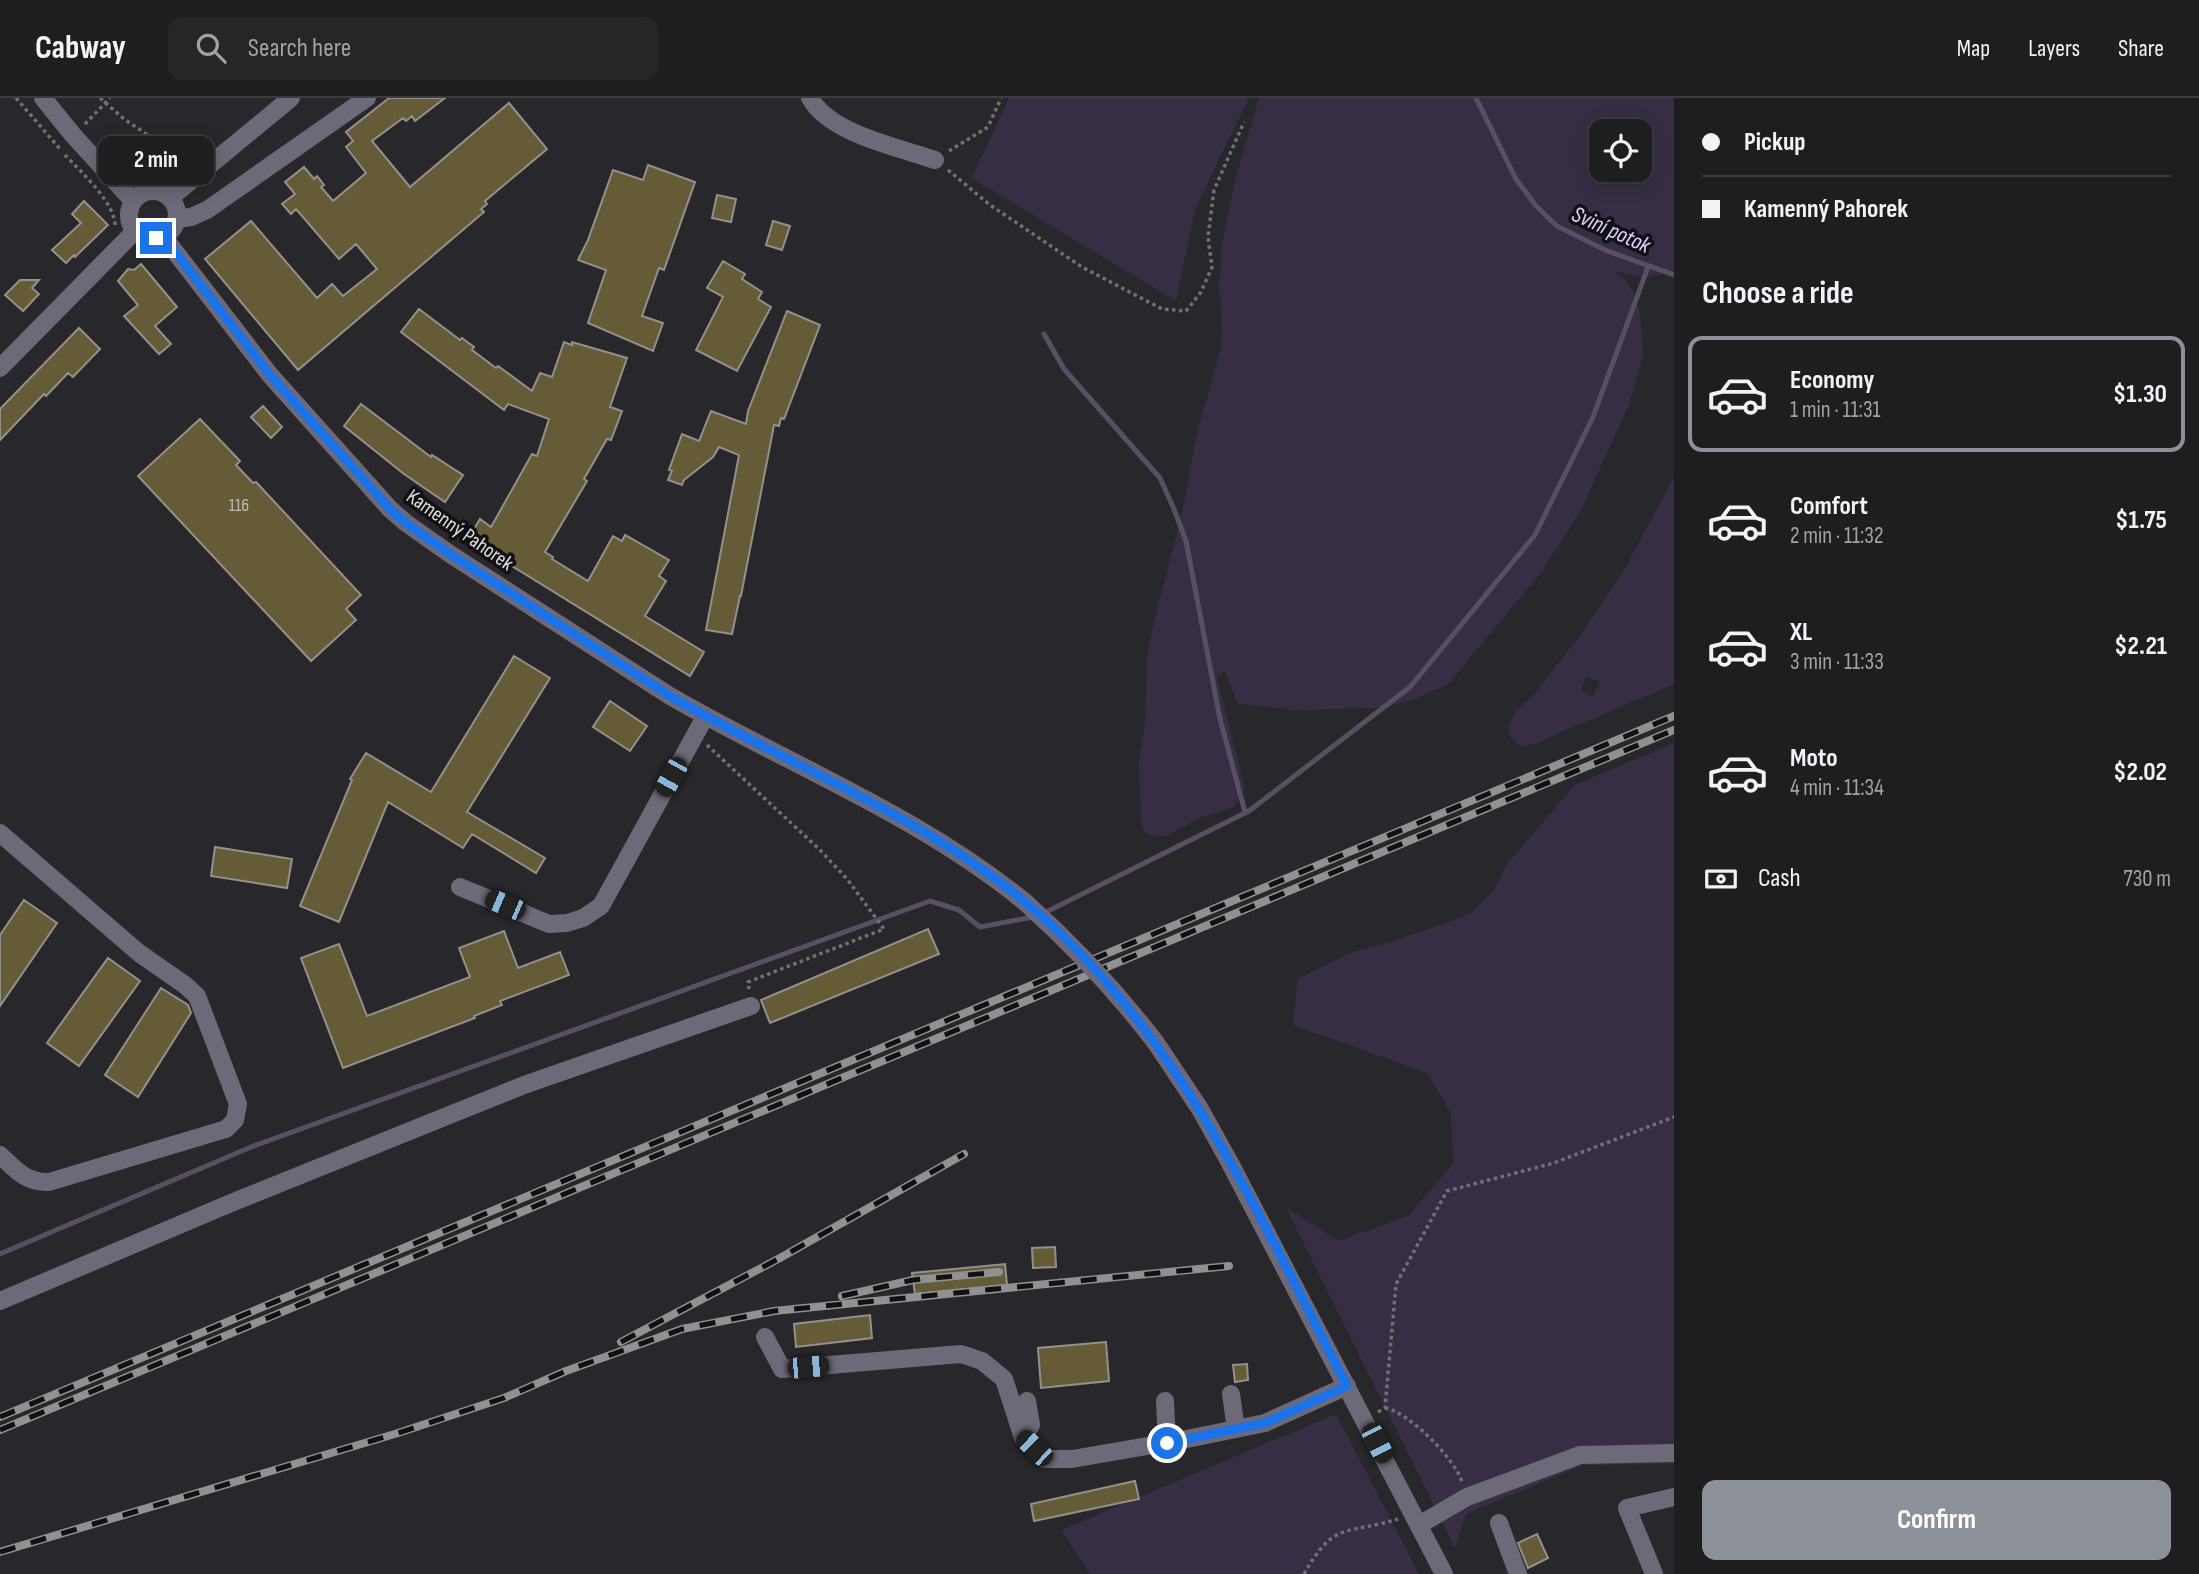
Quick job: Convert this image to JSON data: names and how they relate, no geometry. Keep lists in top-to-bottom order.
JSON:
{
  "streets": {
    "street": ["Kamenný Pahorek"]
  },
  "water": ["Sviní potok"],
  "house_numbers": ["116"],
  "page": {
    "header": "Cabway",
    "search": "Search here",
    "nav": ["Map", "Layers", "Share"],
    "banner": ["Pickup", "Kamenný Pahorek"],
    "bubble": "2 min",
    "heading": "Choose a ride",
    "list": [
      {
        "name": "Economy",
        "note": "1 min · 11:31",
        "value": "$1.30"
      },
      {
        "name": "Comfort",
        "note": "2 min · 11:32",
        "value": "$1.75"
      },
      {
        "name": "XL",
        "note": "3 min · 11:33",
        "value": "$2.21"
      },
      {
        "name": "Moto",
        "note": "4 min · 11:34",
        "value": "$2.02"
      }
    ],
    "pay": ["Cash", "730 m"],
    "buttons": "Confirm"
  }
}
